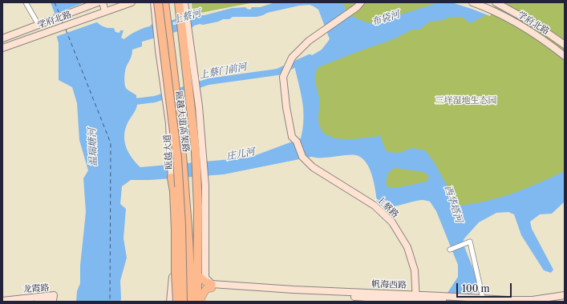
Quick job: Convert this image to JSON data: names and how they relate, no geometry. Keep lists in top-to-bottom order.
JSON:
{
  "streets": {
    "highway": ["瓯越大道高架路", "瓯越大道"],
    "street": [
      "学府北路",
      "上蔡路",
      "帆海西路",
      "龙霞路"
    ]
  },
  "crossings": [
    ["瓯越大道高架路", "瓯越大道"],
    ["上蔡路", "帆海西路"]
  ],
  "water": [
    "上蔡河",
    "布袋河",
    "上蔡门前河",
    "温瑞塘河",
    "庄儿河",
    "西华塔河"
  ],
  "parks": ["三垟湿地生态园"],
  "scale_bar": "100 m"
}
